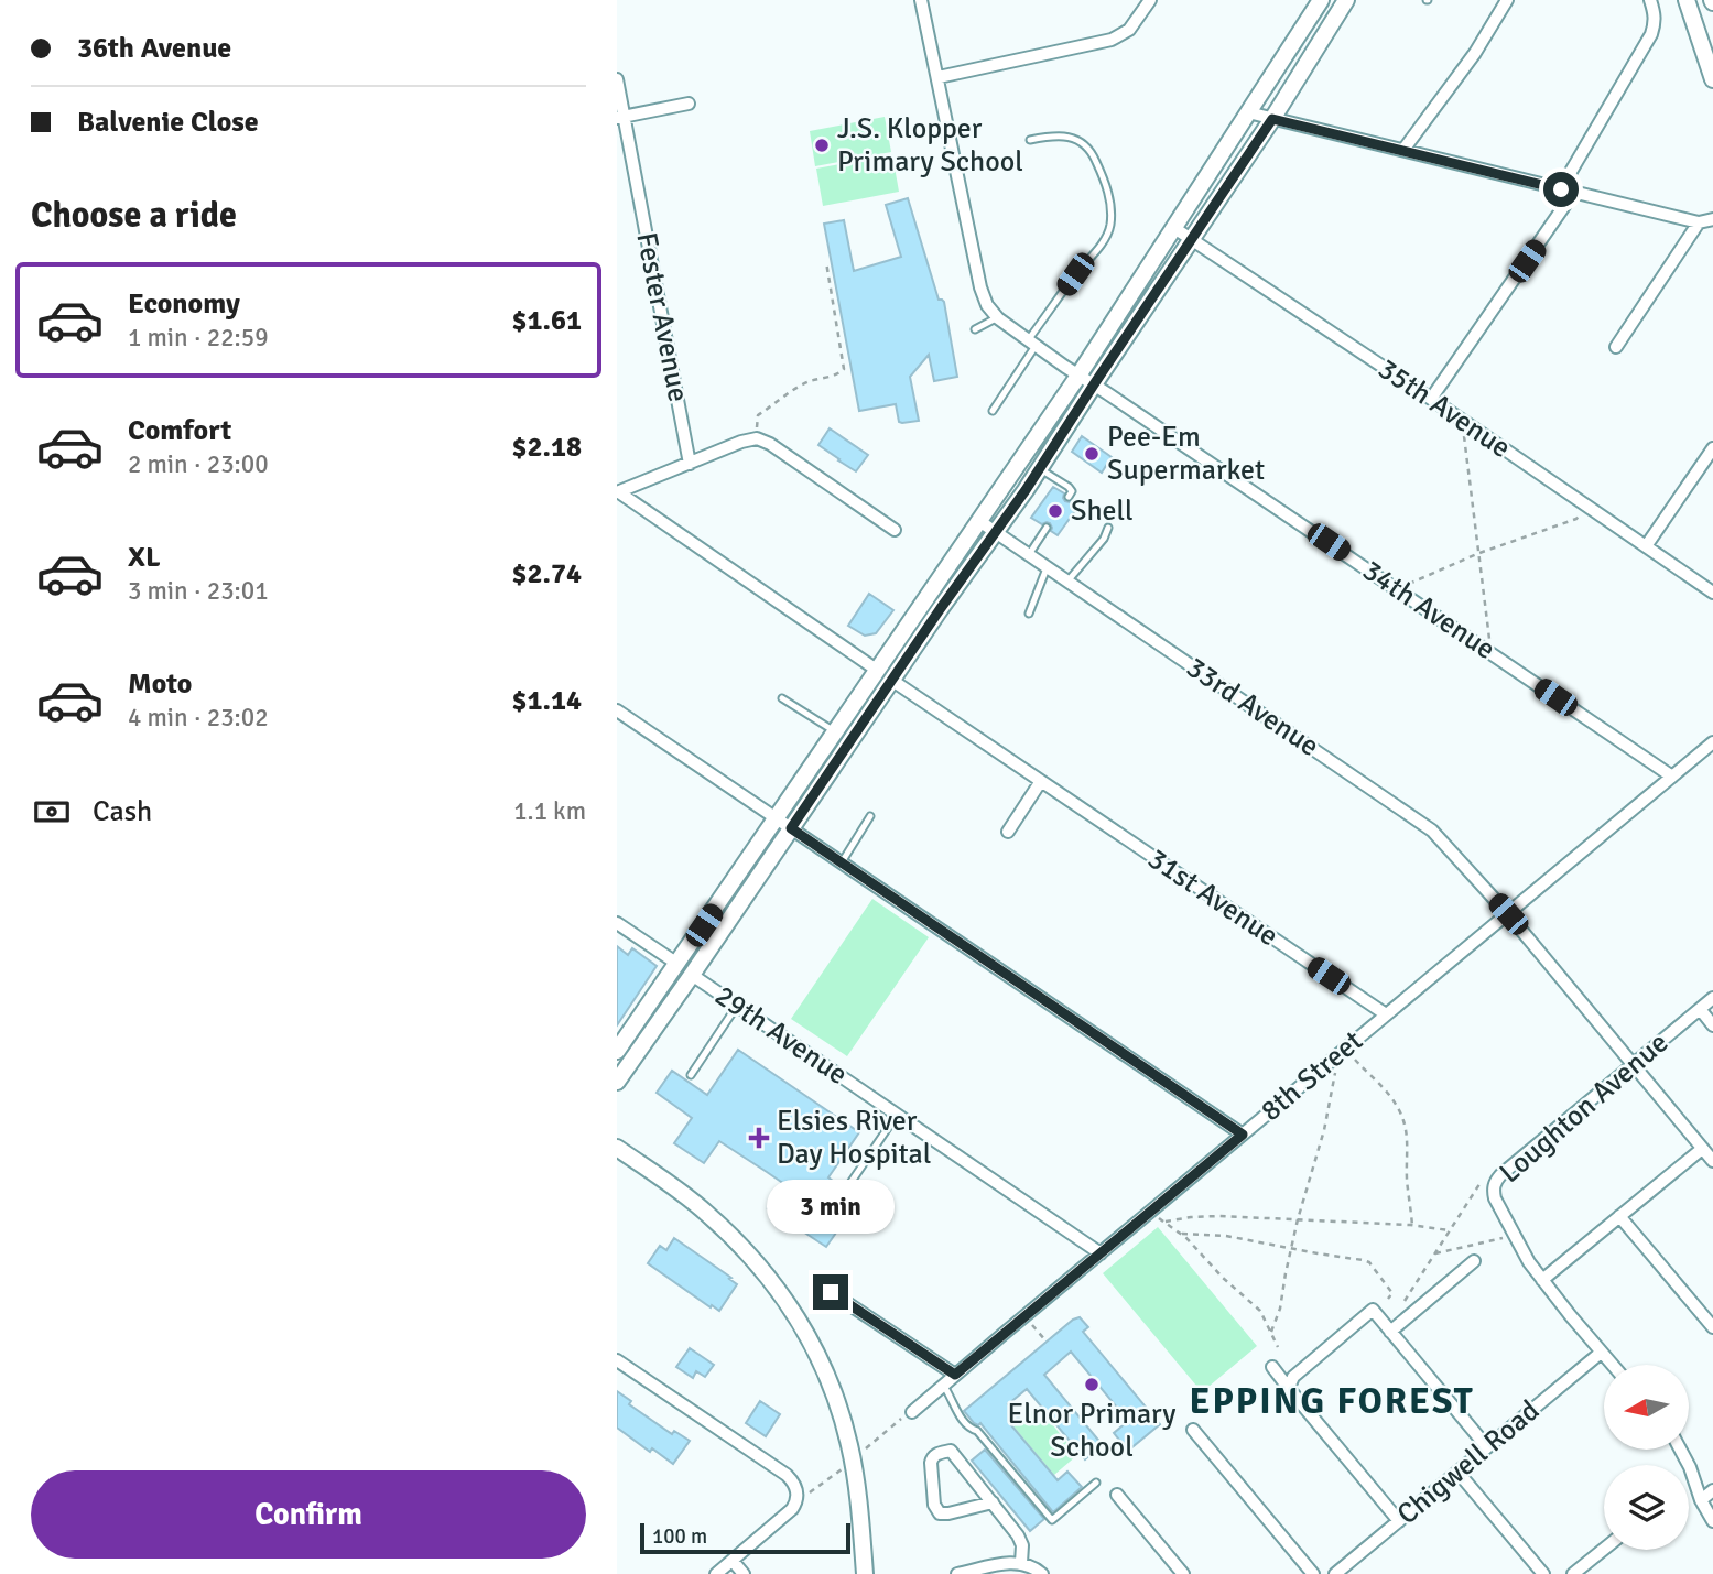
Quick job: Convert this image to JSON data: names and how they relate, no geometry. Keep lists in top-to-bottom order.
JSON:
{
  "streets": {
    "street": [
      "Fester Avenue",
      "35th Avenue",
      "34th Avenue",
      "33rd Avenue",
      "31st Avenue",
      "29th Avenue",
      "8th Street",
      "Loughton Avenue",
      "Chigwell Road"
    ]
  },
  "crossings": [
    ["34th Avenue", "8th Street"],
    ["33rd Avenue", "8th Street"],
    ["33rd Avenue", "Loughton Avenue"],
    ["31st Avenue", "8th Street"],
    ["29th Avenue", "8th Street"],
    ["Loughton Avenue", "Chigwell Road"]
  ],
  "districts": ["EPPING FOREST"],
  "places": {
    "other": [
      "J.S. Klopper Primary School",
      "Pee-Em Supermarket",
      "Shell",
      "Elnor Primary School"
    ],
    "health": ["Elsies River Day Hospital"]
  },
  "scale_bar": "100 m",
  "north": "left",
  "page": {
    "banner": ["36th Avenue", "Balvenie Close"],
    "heading": "Choose a ride",
    "list": [
      {
        "name": "Economy",
        "note": "1 min · 22:59",
        "value": "$1.61"
      },
      {
        "name": "Comfort",
        "note": "2 min · 23:00",
        "value": "$2.18"
      },
      {
        "name": "XL",
        "note": "3 min · 23:01",
        "value": "$2.74"
      },
      {
        "name": "Moto",
        "note": "4 min · 23:02",
        "value": "$1.14"
      }
    ],
    "pay": ["Cash", "1.1 km"],
    "bubble": "3 min",
    "buttons": "Confirm",
    "scale": "100 m"
  }
}
